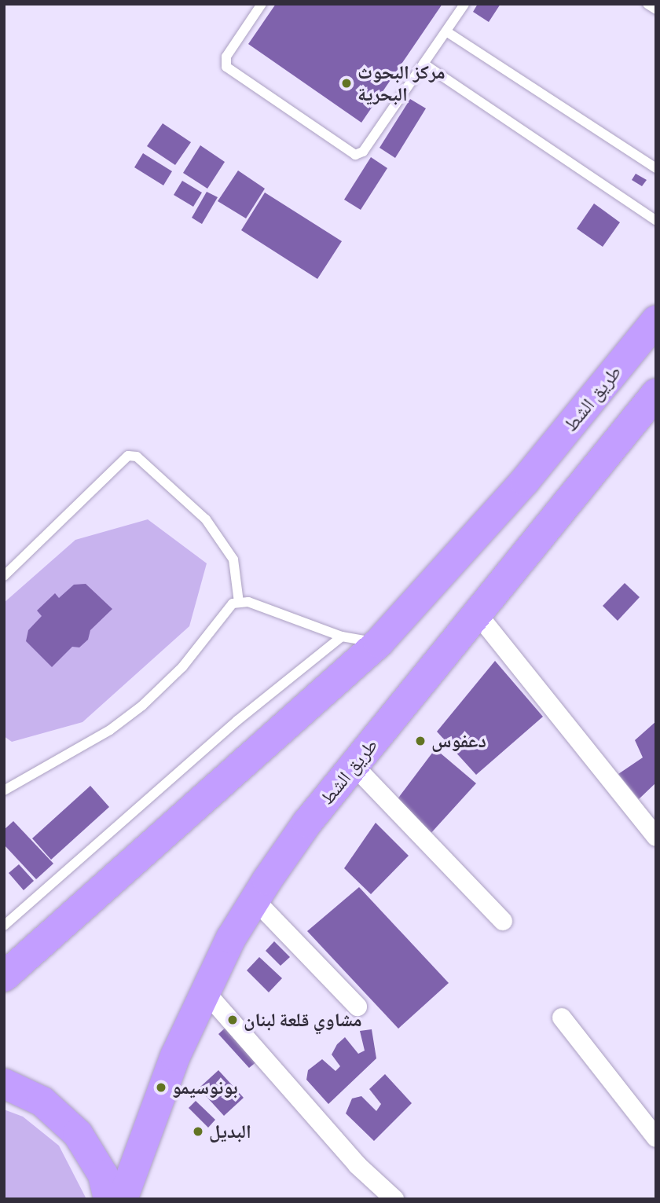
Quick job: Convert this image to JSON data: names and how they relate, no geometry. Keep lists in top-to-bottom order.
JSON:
{
  "streets": {
    "highway": ["طريق الشط"]
  },
  "places": [
    "مركز البحوث البحرية",
    "دعفوس",
    "مشاوي قلعة لبنان",
    "بونوسيمو",
    "البديل"
  ]
}
